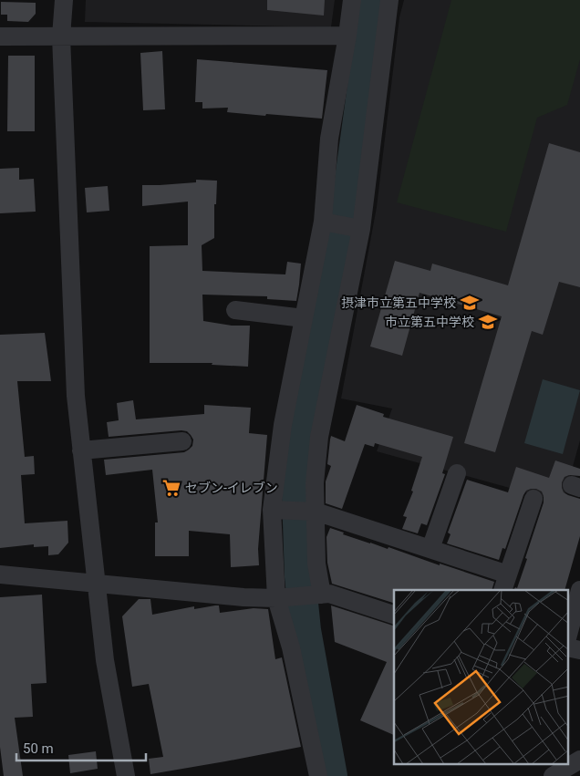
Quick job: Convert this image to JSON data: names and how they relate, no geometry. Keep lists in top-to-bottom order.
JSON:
{
  "places": {
    "school or university": ["摂津市立第五中学校", "市立第五中学校"],
    "supermarket": ["セブン-イレブン"]
  },
  "scale_bar": "50 m"
}
